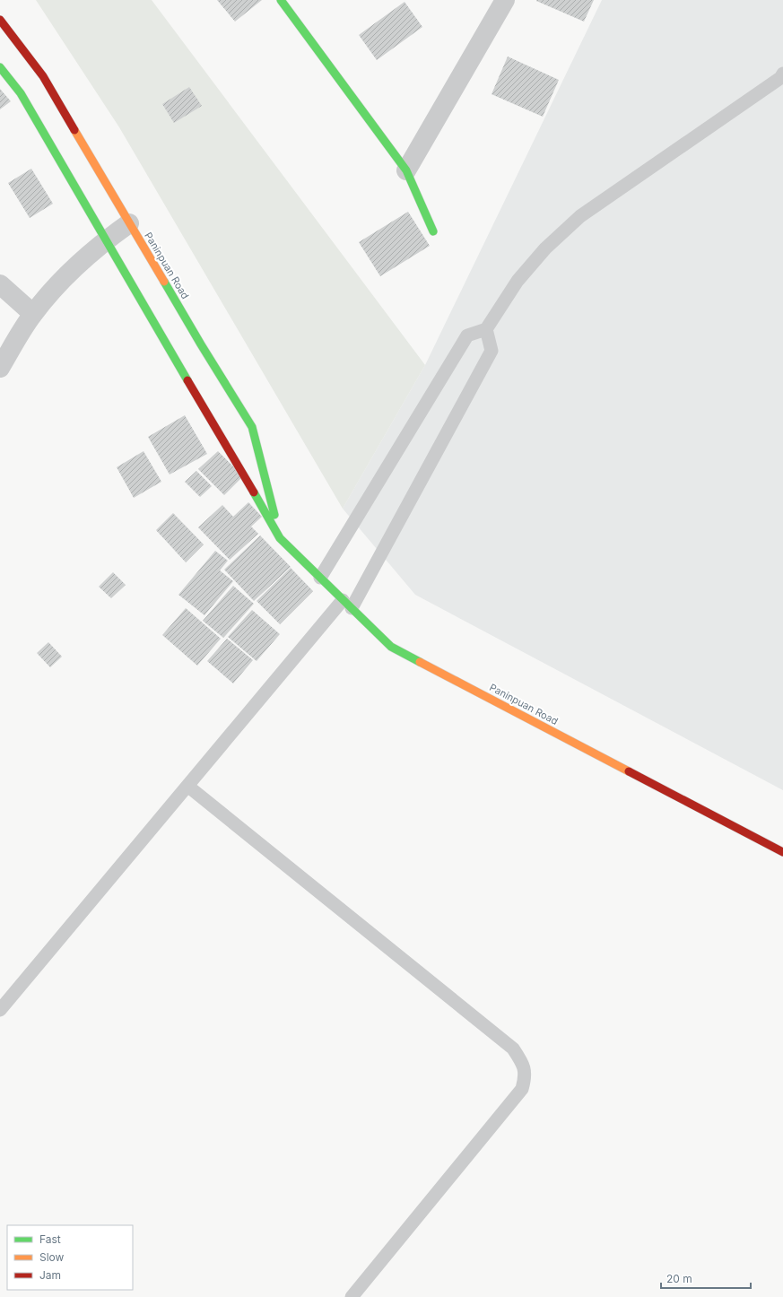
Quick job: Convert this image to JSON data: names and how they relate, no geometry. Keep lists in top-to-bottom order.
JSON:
{
  "streets": {
    "main road": ["Paninpuan Road"]
  },
  "legend": ["Fast", "Slow", "Jam"],
  "scale_bar": "20 m"
}
